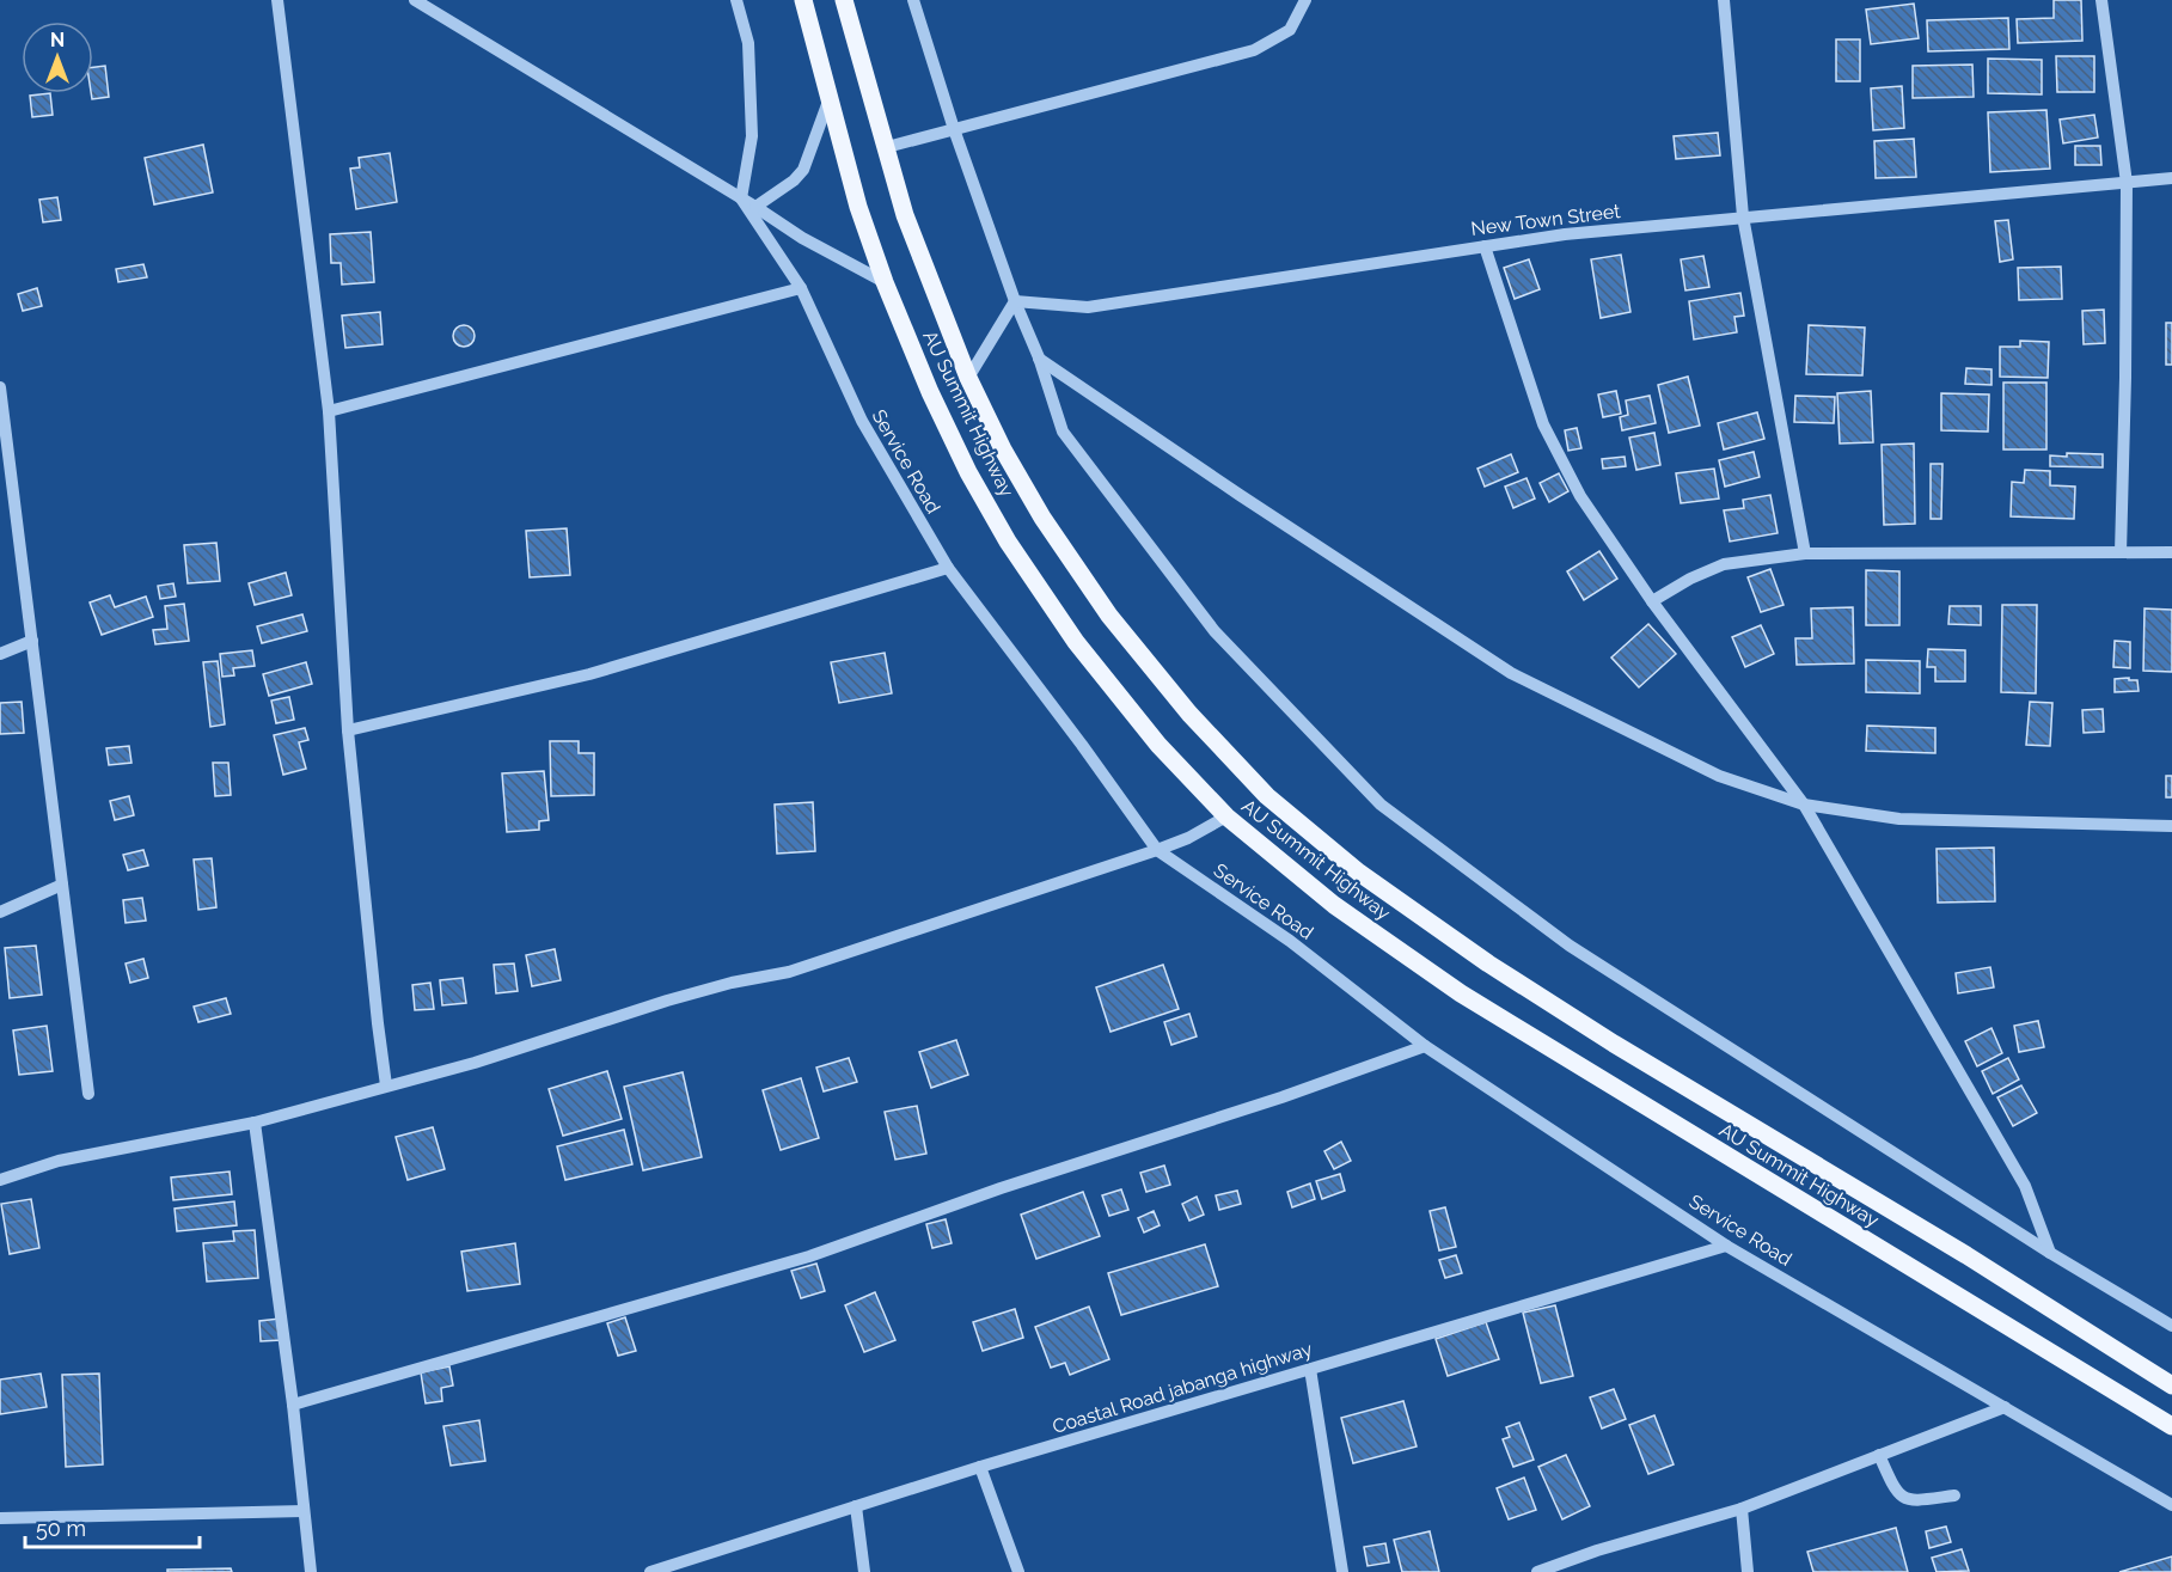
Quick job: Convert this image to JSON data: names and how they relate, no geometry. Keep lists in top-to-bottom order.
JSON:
{
  "streets": {
    "main road": ["AU Summit Highway"],
    "street": ["New Town Street", "Service Road", "Coastal Road jabanga highway"]
  },
  "crossings": [
    ["Service Road", "Coastal Road jabanga highway"]
  ],
  "scale_bar": "50 m",
  "north": "top"
}
